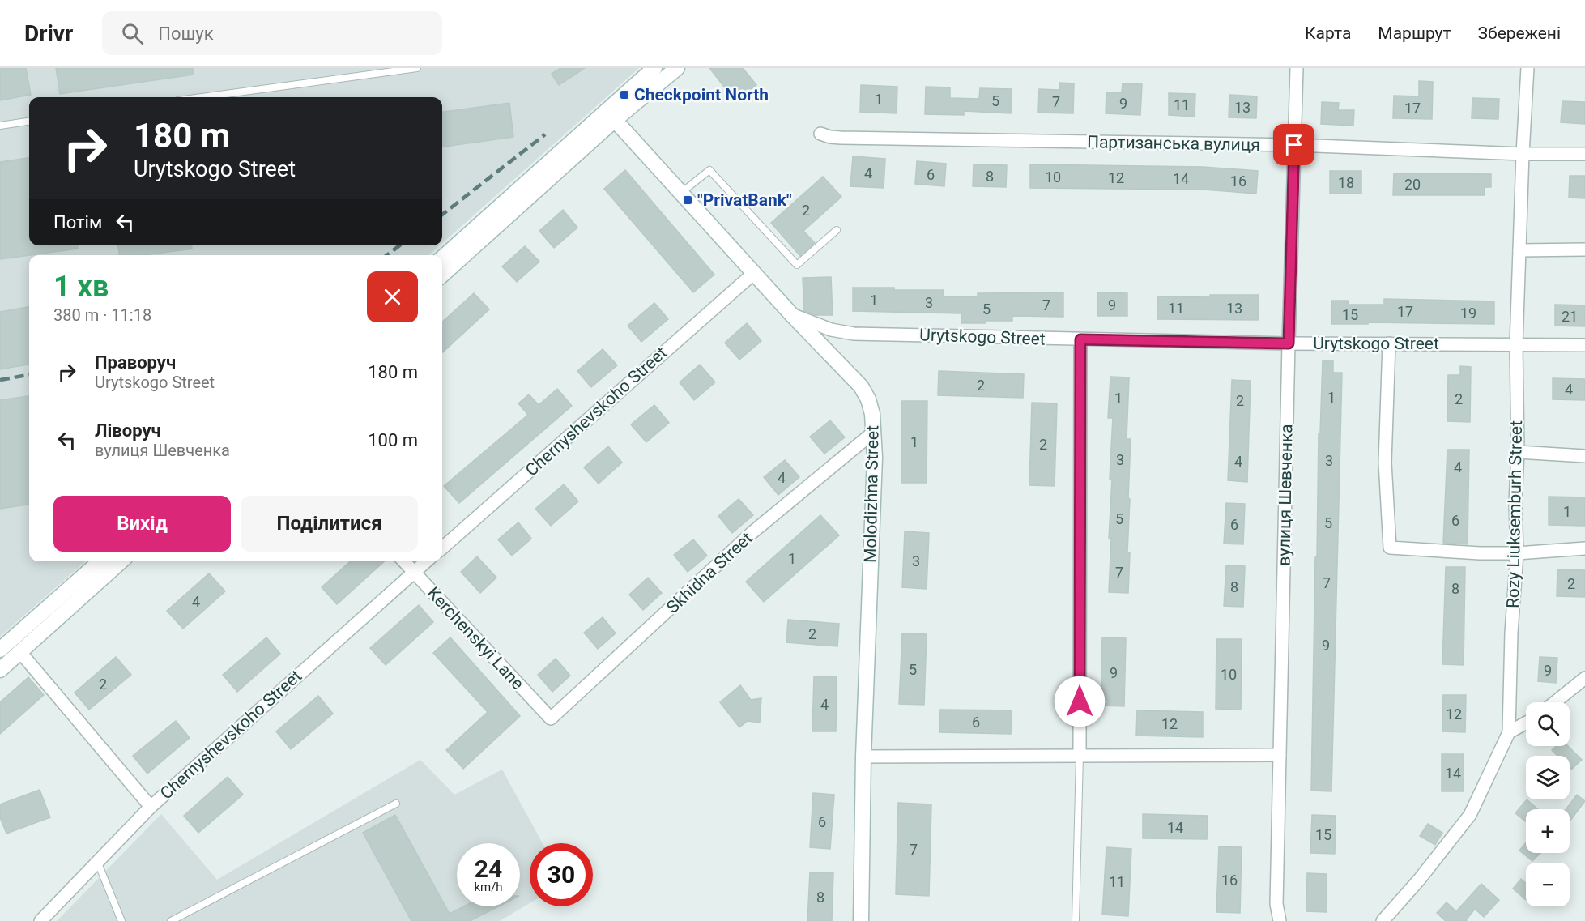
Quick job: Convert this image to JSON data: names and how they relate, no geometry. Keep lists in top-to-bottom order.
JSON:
{
  "streets": {
    "main road": ["Molodizhna Street"],
    "street": [
      "Партизанська вулиця",
      "Urytskogo Street",
      "Chernyshevskoho Street",
      "вулиця Шевченка",
      "Rozy Liuksemburh Street",
      "Skhidna Street",
      "Kerchenskyi Lane"
    ]
  },
  "crossings": [
    ["Партизанська вулиця", "вулиця Шевченка"],
    ["Партизанська вулиця", "Rozy Liuksemburh Street"],
    ["Urytskogo Street", "Molodizhna Street"],
    ["Urytskogo Street", "вулиця Шевченка"],
    ["Urytskogo Street", "Rozy Liuksemburh Street"],
    ["Chernyshevskoho Street", "Molodizhna Street"],
    ["Chernyshevskoho Street", "Kerchenskyi Lane"],
    ["Molodizhna Street", "Skhidna Street"],
    ["Skhidna Street", "Kerchenskyi Lane"]
  ],
  "places": {
    "transit": ["Checkpoint North", "\"PrivatBank\""]
  },
  "house_numbers": [
    "1",
    "5",
    "7",
    "9",
    "11",
    "13",
    "17",
    "4",
    "6",
    "8",
    "10",
    "12",
    "14",
    "16",
    "18",
    "20",
    "2",
    "1",
    "3",
    "7",
    "9",
    "11",
    "13",
    "5",
    "17",
    "19",
    "15",
    "21",
    "2",
    "4",
    "1",
    "1",
    "2",
    "2",
    "1",
    "2",
    "3",
    "3",
    "4",
    "4",
    "4",
    "1",
    "5",
    "6",
    "5",
    "6",
    "1",
    "3",
    "7",
    "7",
    "2",
    "8",
    "8",
    "4",
    "2",
    "9",
    "5",
    "9",
    "9",
    "10",
    "2",
    "4",
    "12",
    "6",
    "12",
    "14",
    "6",
    "14",
    "15",
    "7",
    "16",
    "11",
    "8"
  ],
  "page": {
    "header": "Drivr",
    "search": "Пошук",
    "nav": ["Карта", "Маршрут", "Збережені"],
    "turn": ["180 m", "Urytskogo Street"],
    "then": "Потім",
    "heading": ["1 хв", "380 m · 11:18"],
    "list": [
      {
        "name": "Праворуч",
        "note": "Urytskogo Street",
        "value": "180 m"
      },
      {
        "name": "Ліворуч",
        "note": "вулиця Шевченка",
        "value": "100 m"
      }
    ],
    "buttons": ["Вихід", "Поділитися"],
    "map_buttons": ["+", "−"],
    "speed": "24 km/h",
    "limit": "30"
  }
}
